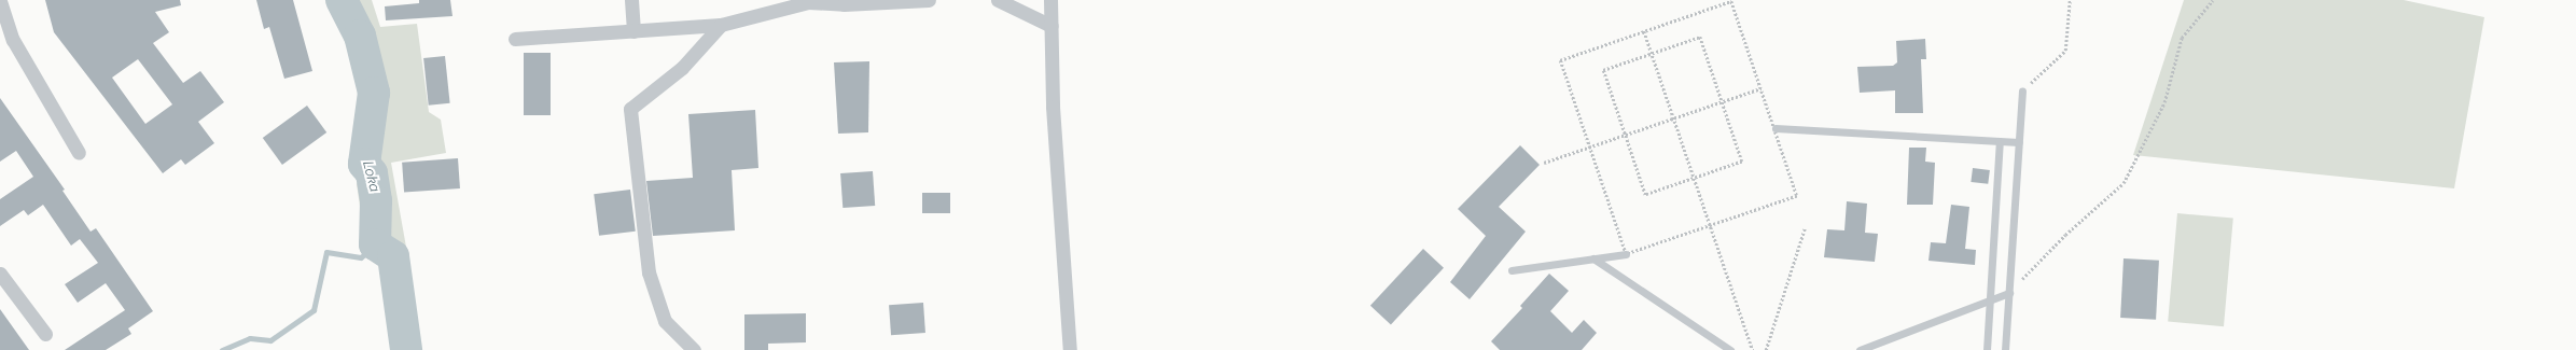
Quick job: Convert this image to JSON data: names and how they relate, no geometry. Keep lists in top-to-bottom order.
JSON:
{
  "water": ["Loka"]
}
